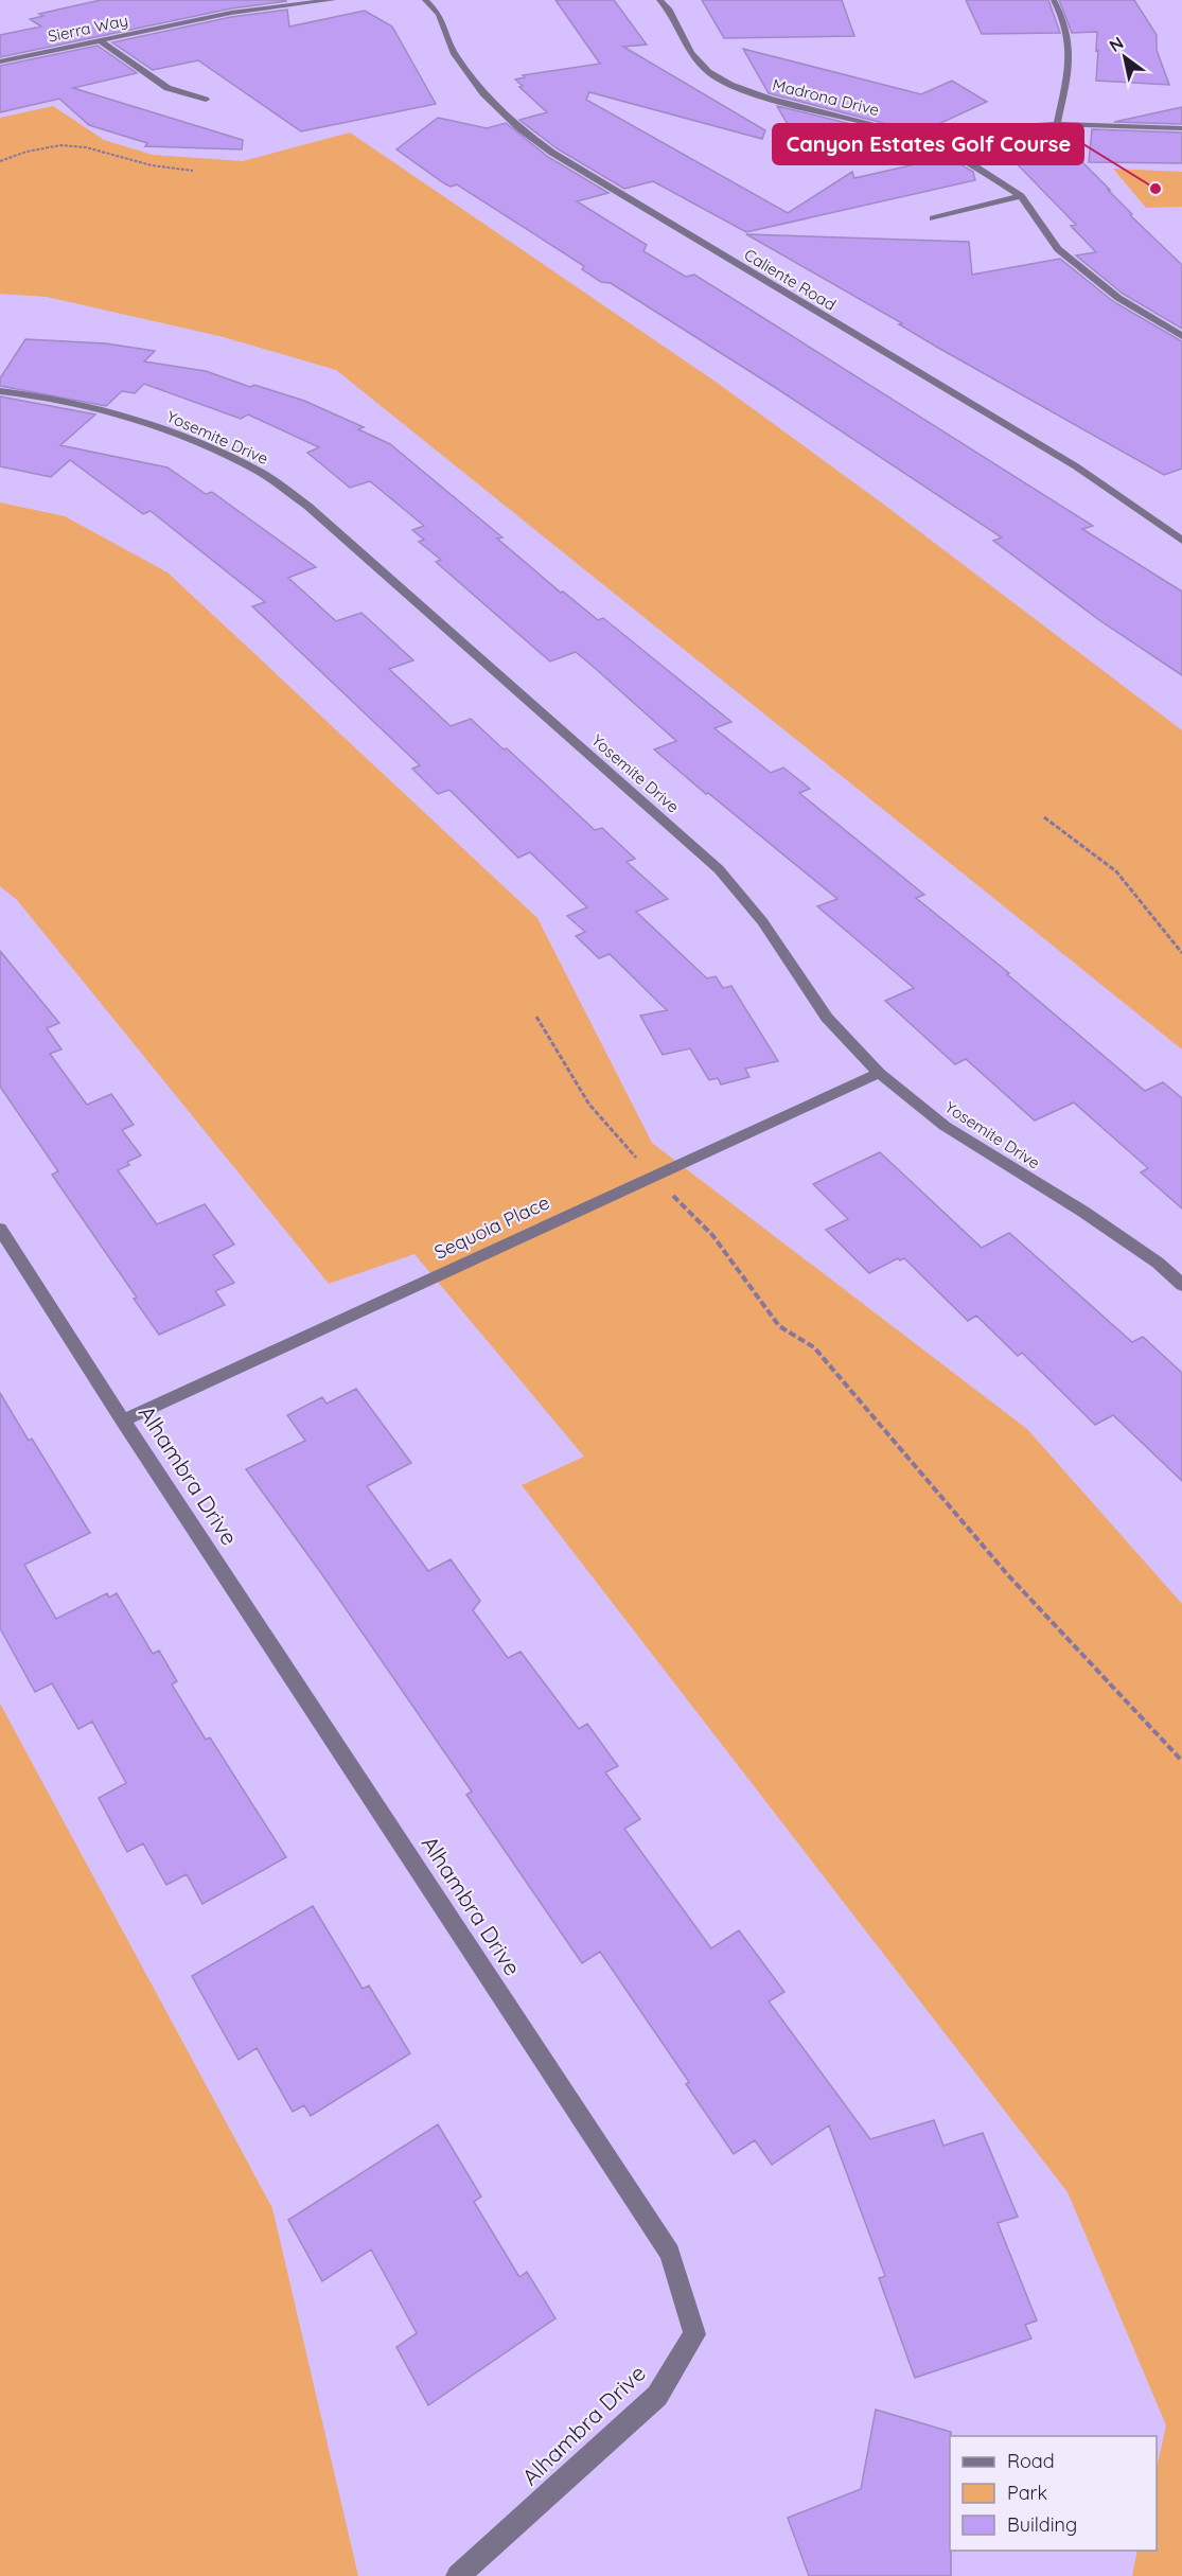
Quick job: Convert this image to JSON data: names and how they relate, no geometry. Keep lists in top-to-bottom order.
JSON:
{
  "streets": {
    "street": [
      "Sierra Way",
      "Madrona Drive",
      "Caliente Road",
      "Yosemite Drive",
      "Sequoia Place",
      "Alhambra Drive"
    ]
  },
  "crossings": [
    ["Yosemite Drive", "Sequoia Place"],
    ["Sequoia Place", "Alhambra Drive"]
  ],
  "places": ["Canyon Estates Golf Course"],
  "legend": ["Road", "Park", "Building"],
  "north": "top left"
}
